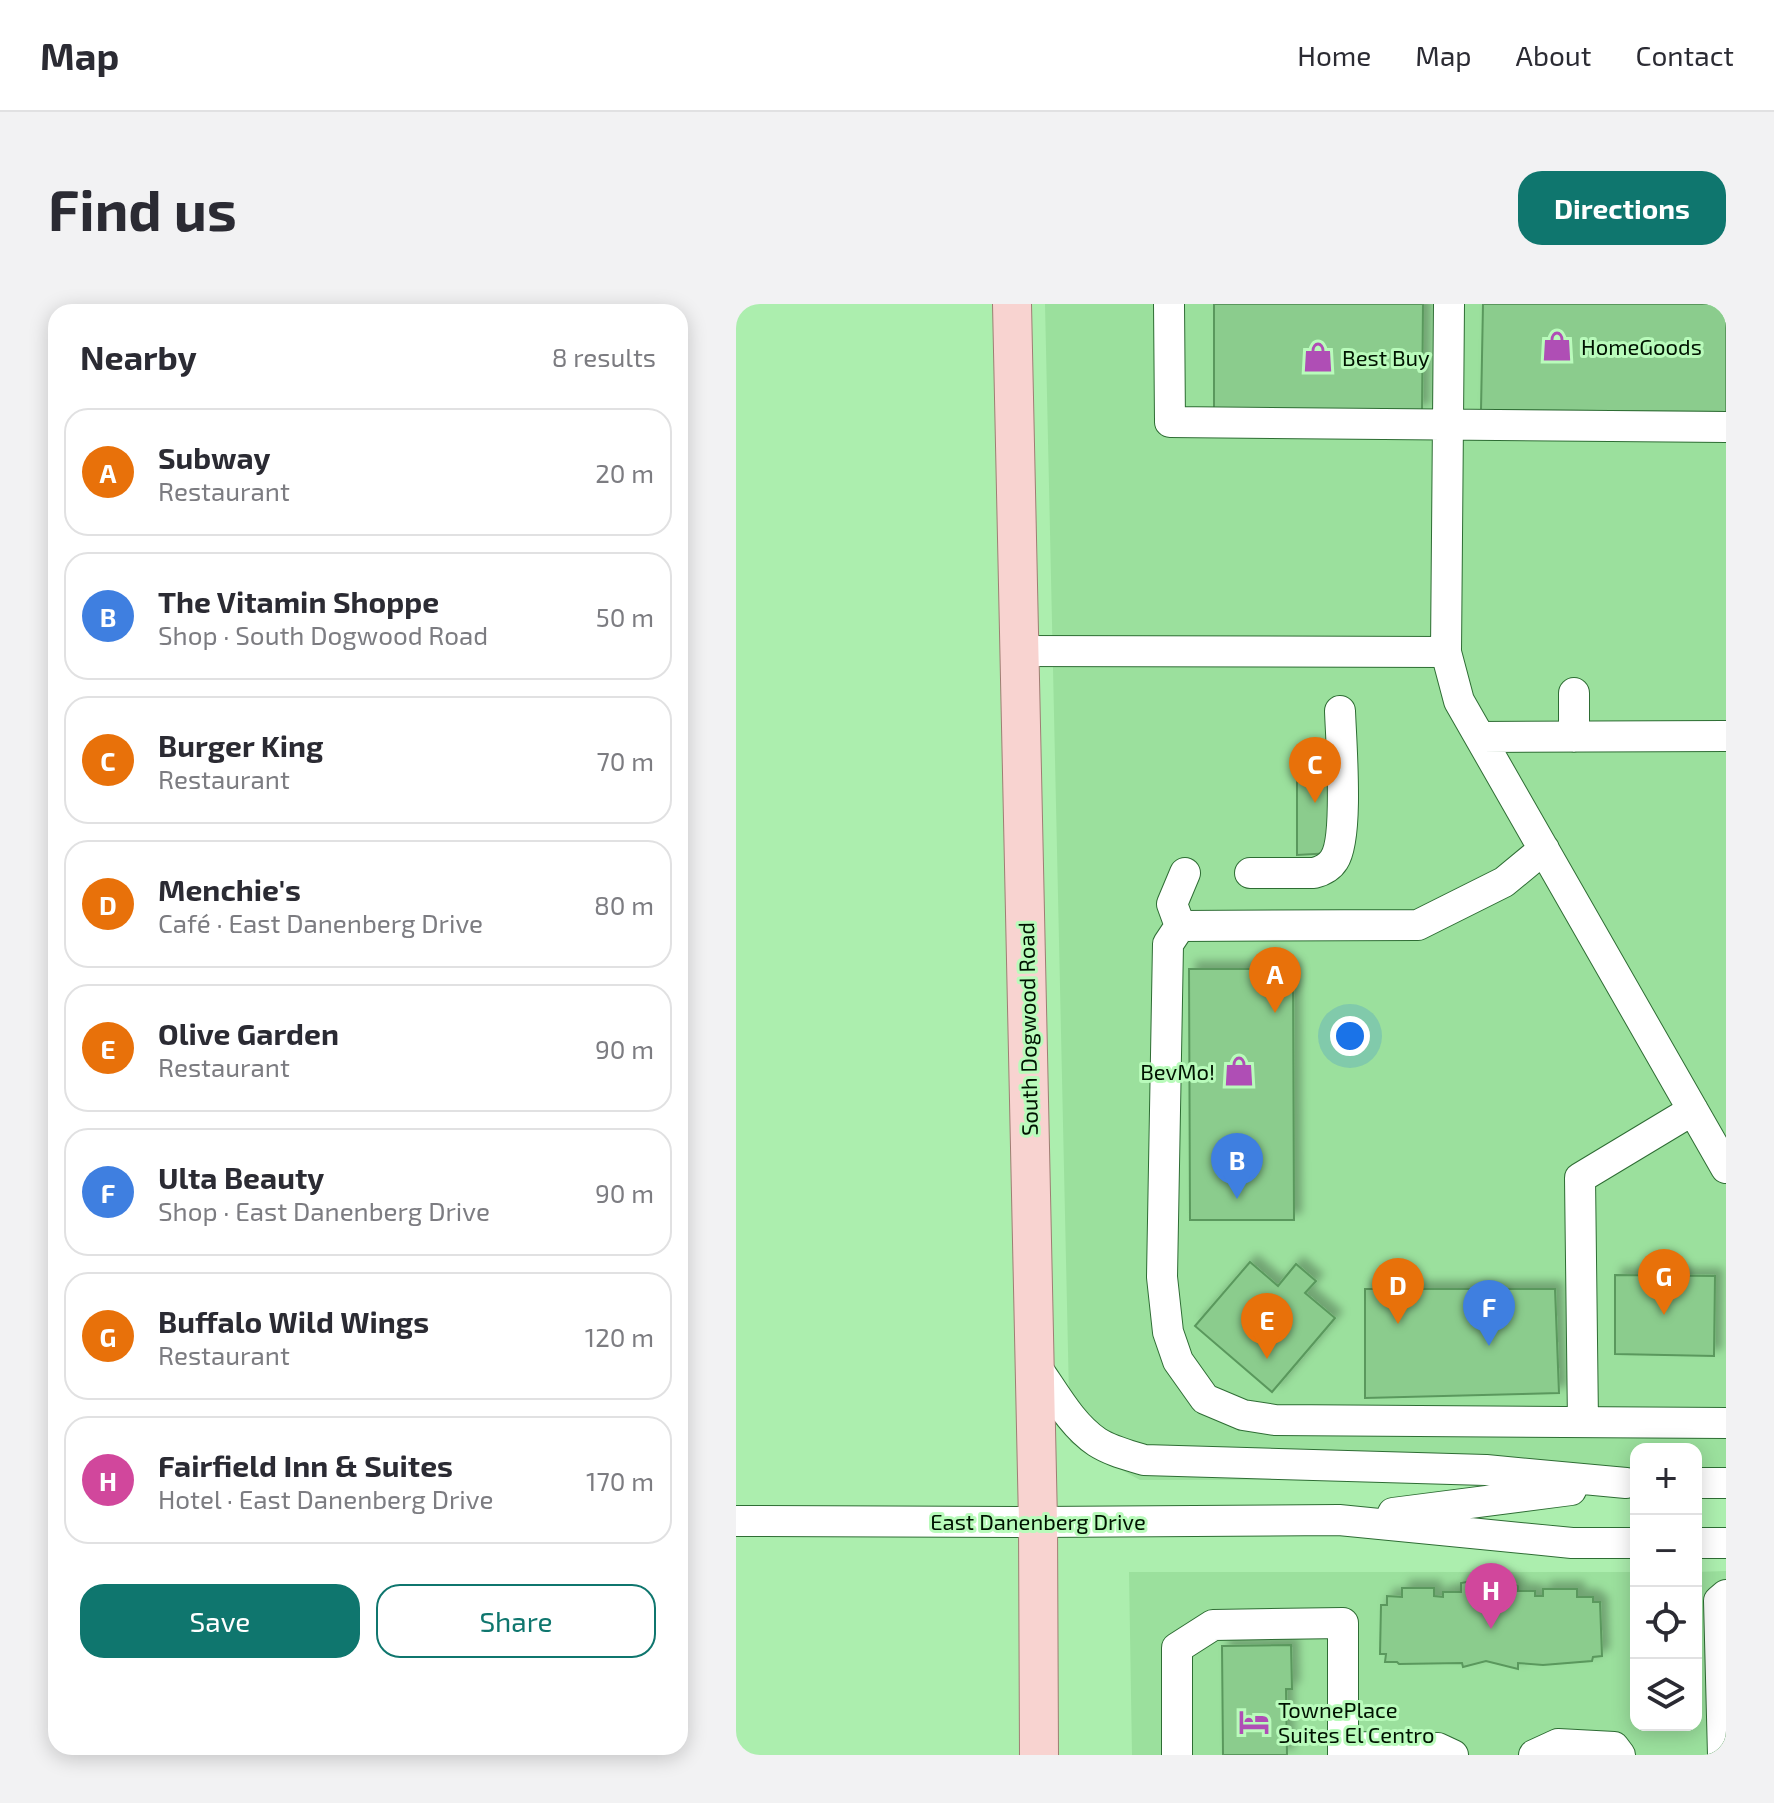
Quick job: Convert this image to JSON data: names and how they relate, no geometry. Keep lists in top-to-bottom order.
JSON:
{
  "streets": {
    "main road": ["South Dogwood Road"],
    "street": ["East Danenberg Drive"]
  },
  "crossings": [
    ["South Dogwood Road", "East Danenberg Drive"]
  ],
  "places": {
    "shop": ["HomeGoods", "Best Buy", "BevMo!"],
    "hotel": ["TownePlace Suites El Centro"]
  },
  "page": {
    "header": "Map",
    "nav": [
      "Home",
      "Map",
      "About",
      "Contact"
    ],
    "buttons": [
      "Directions",
      ["Save", "Share"]
    ],
    "title": "Find us",
    "heading": ["Nearby", "8 results"],
    "list": [
      {
        "mark": "A",
        "name": "Subway",
        "note": "Restaurant",
        "value": "20 m"
      },
      {
        "mark": "B",
        "name": "The Vitamin Shoppe",
        "note": "Shop · South Dogwood Road",
        "value": "50 m"
      },
      {
        "mark": "C",
        "name": "Burger King",
        "note": "Restaurant",
        "value": "70 m"
      },
      {
        "mark": "D",
        "name": "Menchie's",
        "note": "Café · East Danenberg Drive",
        "value": "80 m"
      },
      {
        "mark": "E",
        "name": "Olive Garden",
        "note": "Restaurant",
        "value": "90 m"
      },
      {
        "mark": "F",
        "name": "Ulta Beauty",
        "note": "Shop · East Danenberg Drive",
        "value": "90 m"
      },
      {
        "mark": "G",
        "name": "Buffalo Wild Wings",
        "note": "Restaurant",
        "value": "120 m"
      },
      {
        "mark": "H",
        "name": "Fairfield Inn & Suites",
        "note": "Hotel · East Danenberg Drive",
        "value": "170 m"
      }
    ],
    "pins": [
      "C",
      "A",
      "B",
      "G",
      "D",
      "F",
      "E",
      "H"
    ],
    "map_buttons": ["+", "−"]
  }
}
